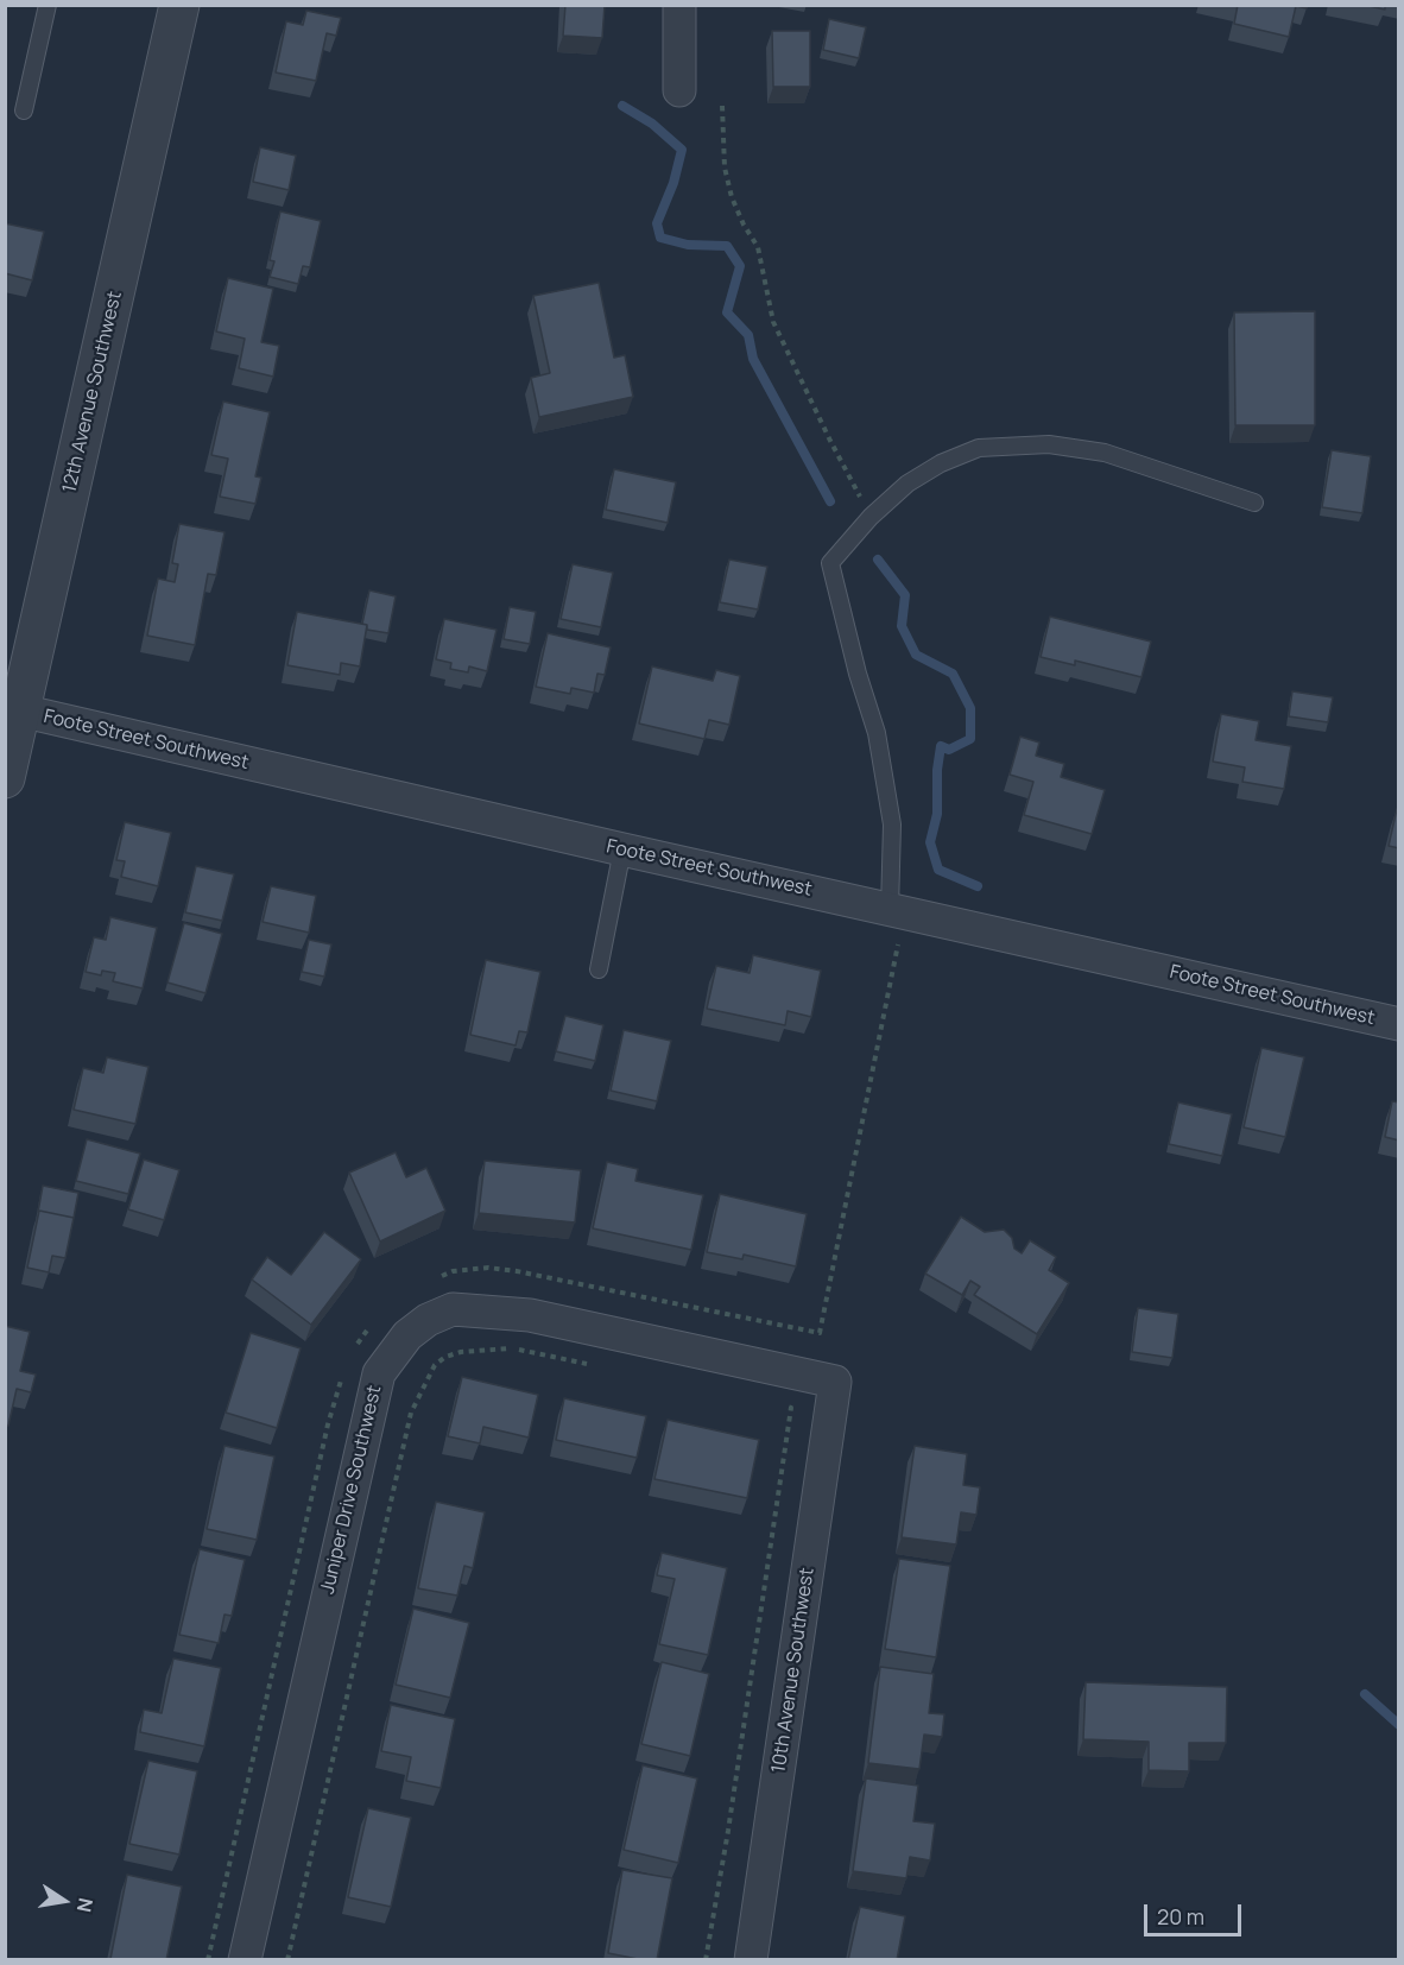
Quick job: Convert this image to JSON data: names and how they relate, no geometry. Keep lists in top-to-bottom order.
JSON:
{
  "streets": {
    "street": [
      "12th Avenue Southwest",
      "Foote Street Southwest",
      "Juniper Drive Southwest",
      "10th Avenue Southwest"
    ]
  },
  "crossings": [
    ["12th Avenue Southwest", "Foote Street Southwest"],
    ["Juniper Drive Southwest", "10th Avenue Southwest"]
  ],
  "scale_bar": "20 m",
  "north": "right"
}
